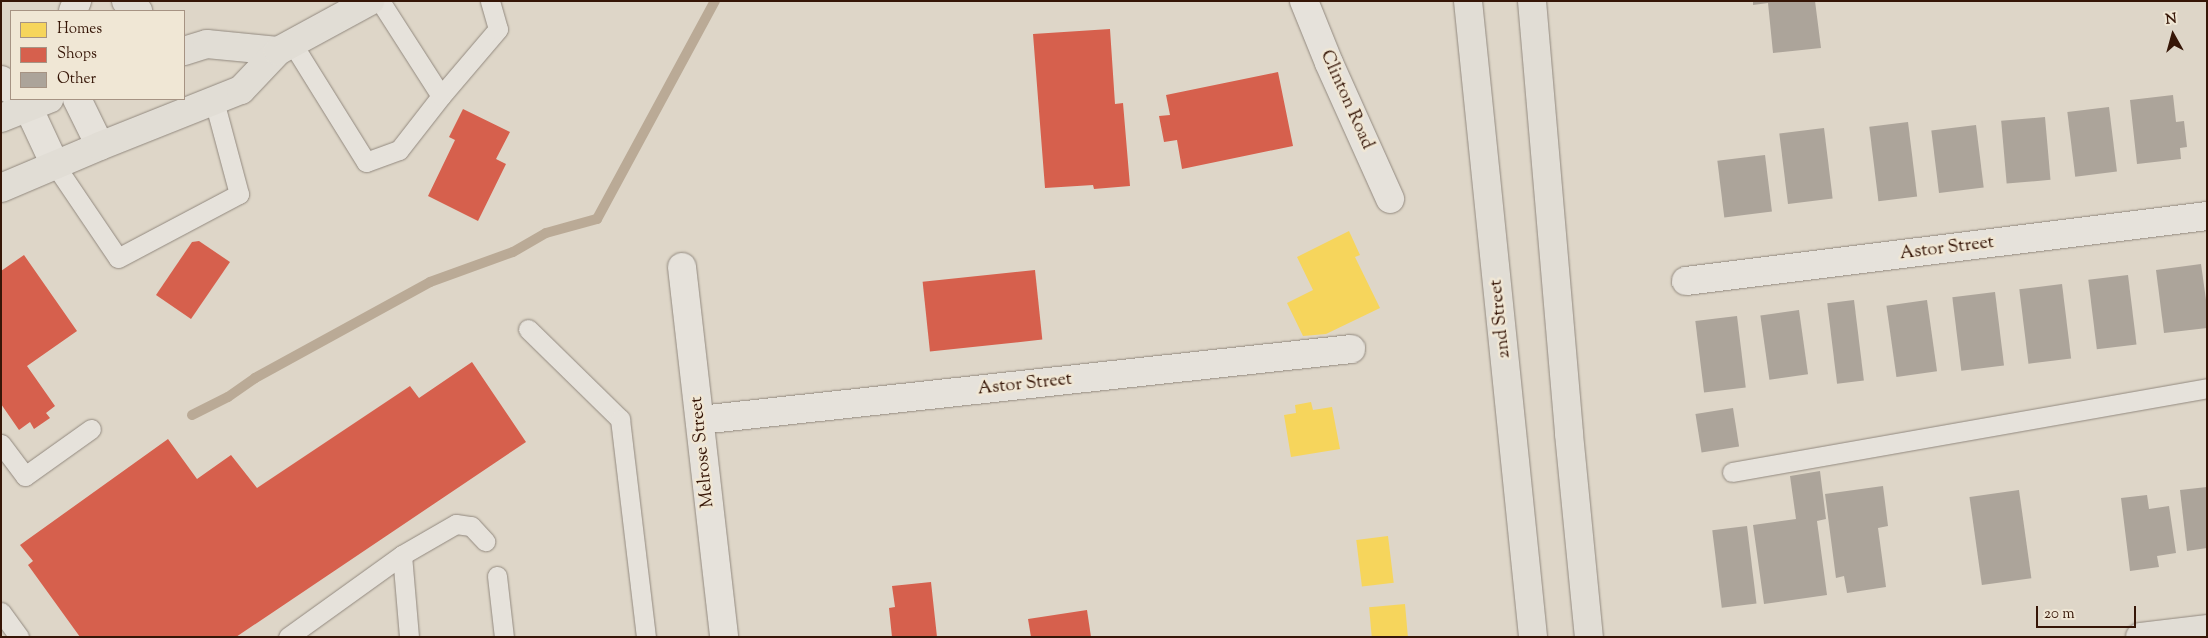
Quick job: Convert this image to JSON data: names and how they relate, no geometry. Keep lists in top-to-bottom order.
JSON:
{
  "streets": {
    "main road": ["2nd Street"],
    "street": ["Clinton Road", "Astor Street", "Melrose Street"]
  },
  "crossings": [
    ["Astor Street", "Melrose Street"]
  ],
  "legend": ["Homes", "Shops", "Other"],
  "scale_bar": "20 m",
  "north": "top"
}
